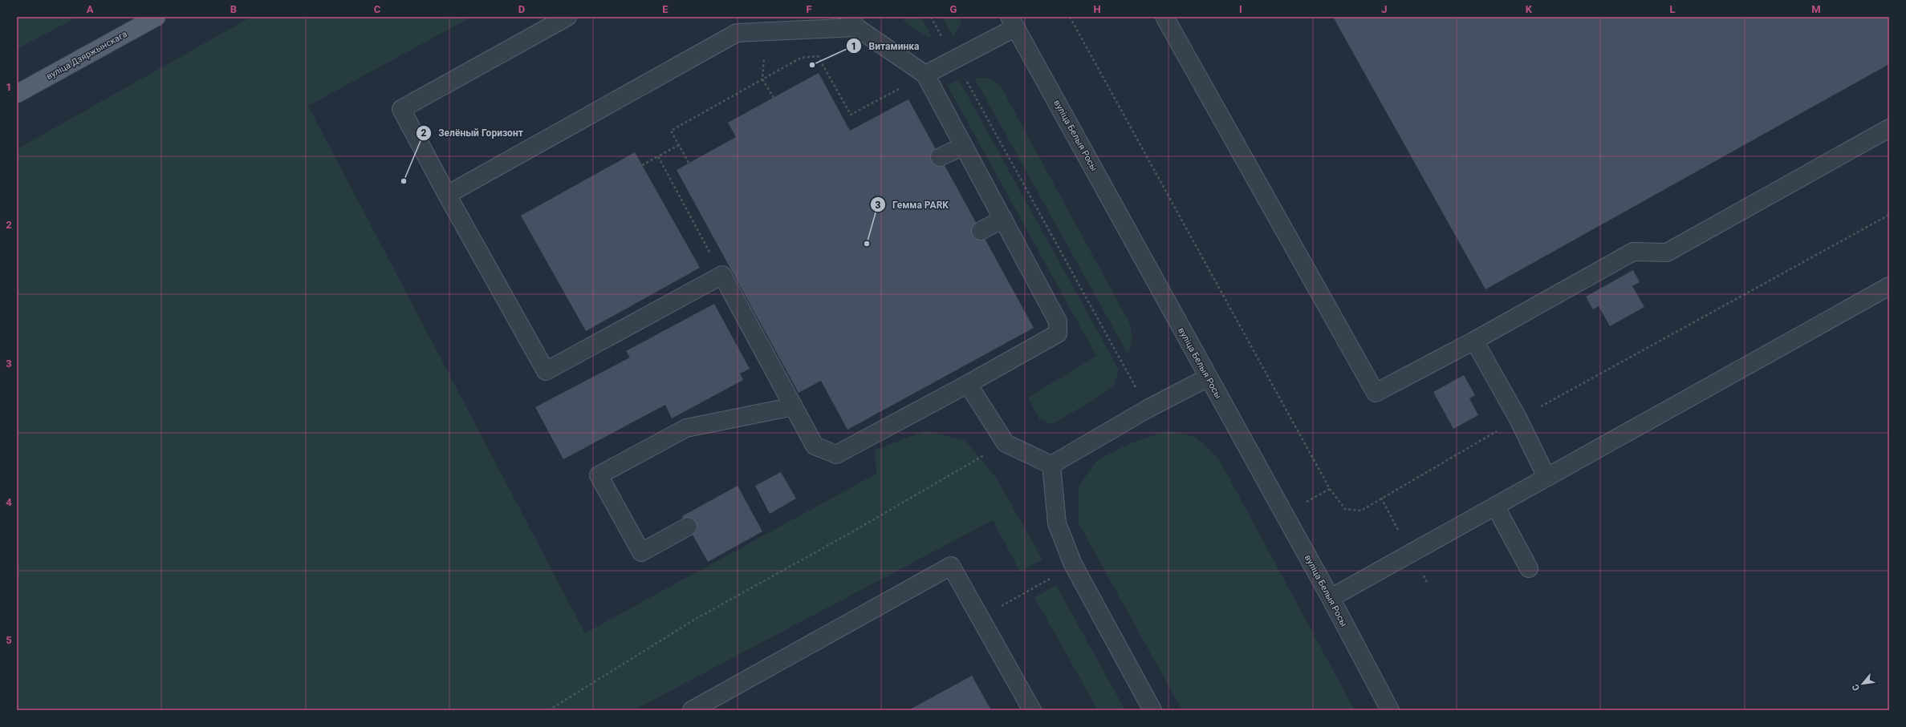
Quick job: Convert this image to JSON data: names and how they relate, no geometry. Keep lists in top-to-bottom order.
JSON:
{
  "streets": {
    "main road": ["вуліца Дзяржынскага"],
    "street": ["вуліца Белыя Росы"]
  },
  "places": ["Витаминка", "Зелёный Горизонт", "Гемма PARK"],
  "north": "bottom left",
  "grid": {
    "columns": [
      "A",
      "B",
      "C",
      "D",
      "E",
      "F",
      "G",
      "H",
      "I",
      "J",
      "K",
      "L",
      "M"
    ],
    "rows": [
      "1",
      "2",
      "3",
      "4",
      "5"
    ]
  }
}
